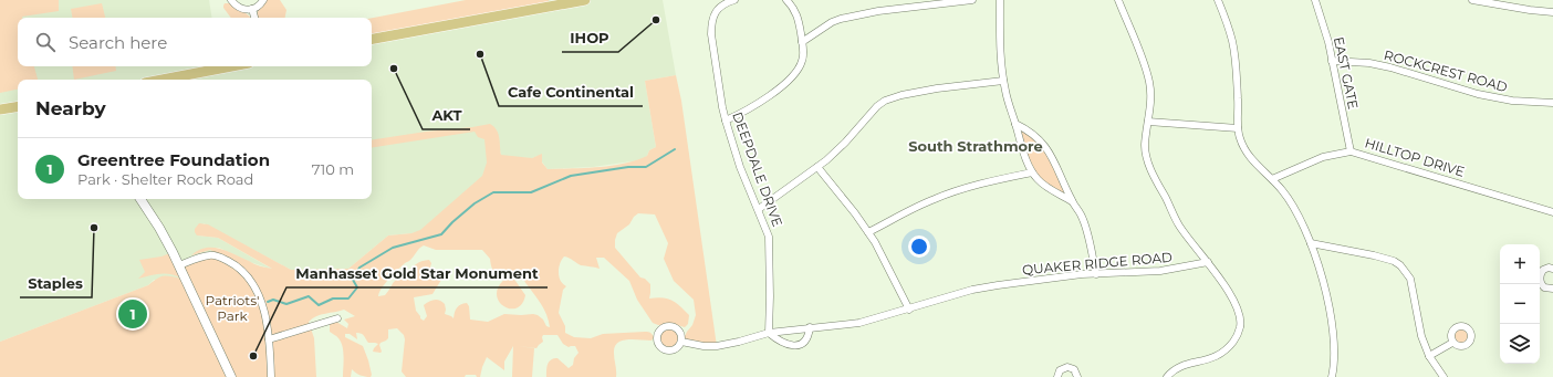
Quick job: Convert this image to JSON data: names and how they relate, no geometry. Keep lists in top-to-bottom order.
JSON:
{
  "streets": {
    "street": [
      "ROCKCREST ROAD",
      "EAST GATE",
      "HILLTOP DRIVE",
      "DEEPDALE DRIVE",
      "QUAKER RIDGE ROAD"
    ]
  },
  "crossings": [
    ["ROCKCREST ROAD", "EAST GATE"],
    ["EAST GATE", "HILLTOP DRIVE"],
    ["DEEPDALE DRIVE", "QUAKER RIDGE ROAD"]
  ],
  "districts": ["South Strathmore"],
  "parks": ["Patriots' Park"],
  "places": [
    "IHOP",
    "Cafe Continental",
    "AKT",
    "Staples",
    "Manhasset Gold Star Monument"
  ],
  "page": {
    "search": "Search here",
    "heading": "Nearby",
    "list": [
      {
        "mark": "1",
        "name": "Greentree Foundation",
        "note": "Park · Shelter Rock Road",
        "value": "710 m"
      }
    ],
    "map_buttons": ["+", "−"],
    "pins": "1"
  }
}
